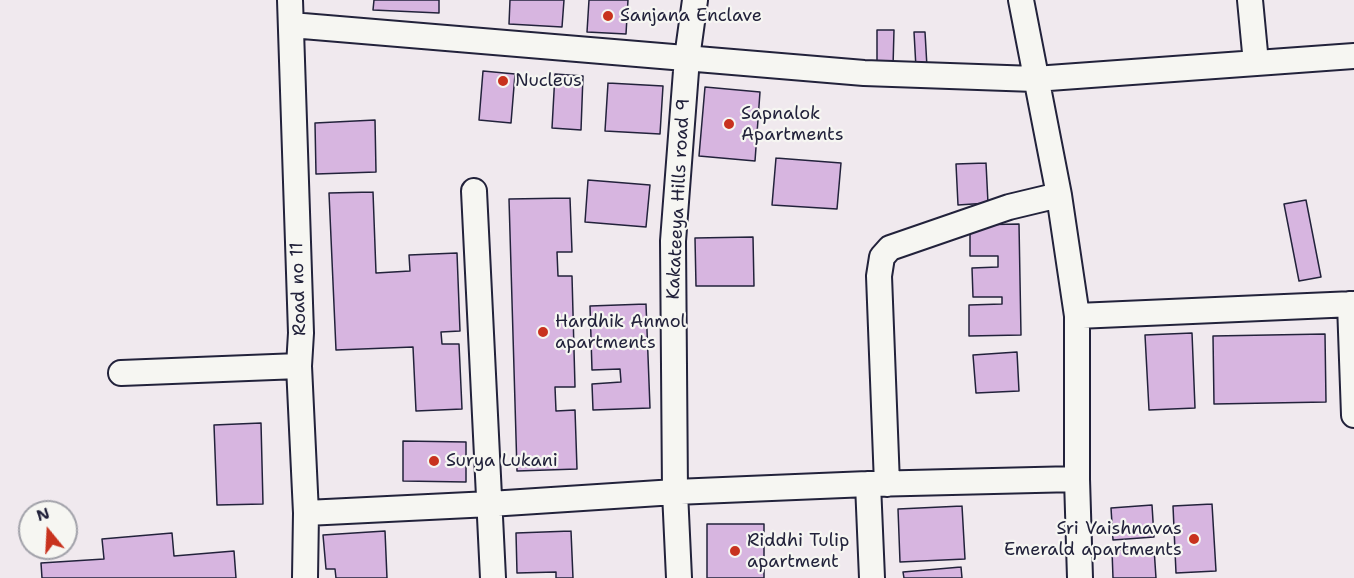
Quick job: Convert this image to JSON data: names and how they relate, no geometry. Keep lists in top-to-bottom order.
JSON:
{
  "streets": {
    "street": ["Kakateeya Hills road 9", "Road no 11"]
  },
  "places": [
    "Sanjana Enclave",
    "Nucleus",
    "Sapnalok Apartments",
    "Hardhik Anmol apartments",
    "Surya Lukani",
    "Sri Vaishnavas Emerald apartments",
    "Riddhi Tulip apartment"
  ],
  "north": "top"
}
